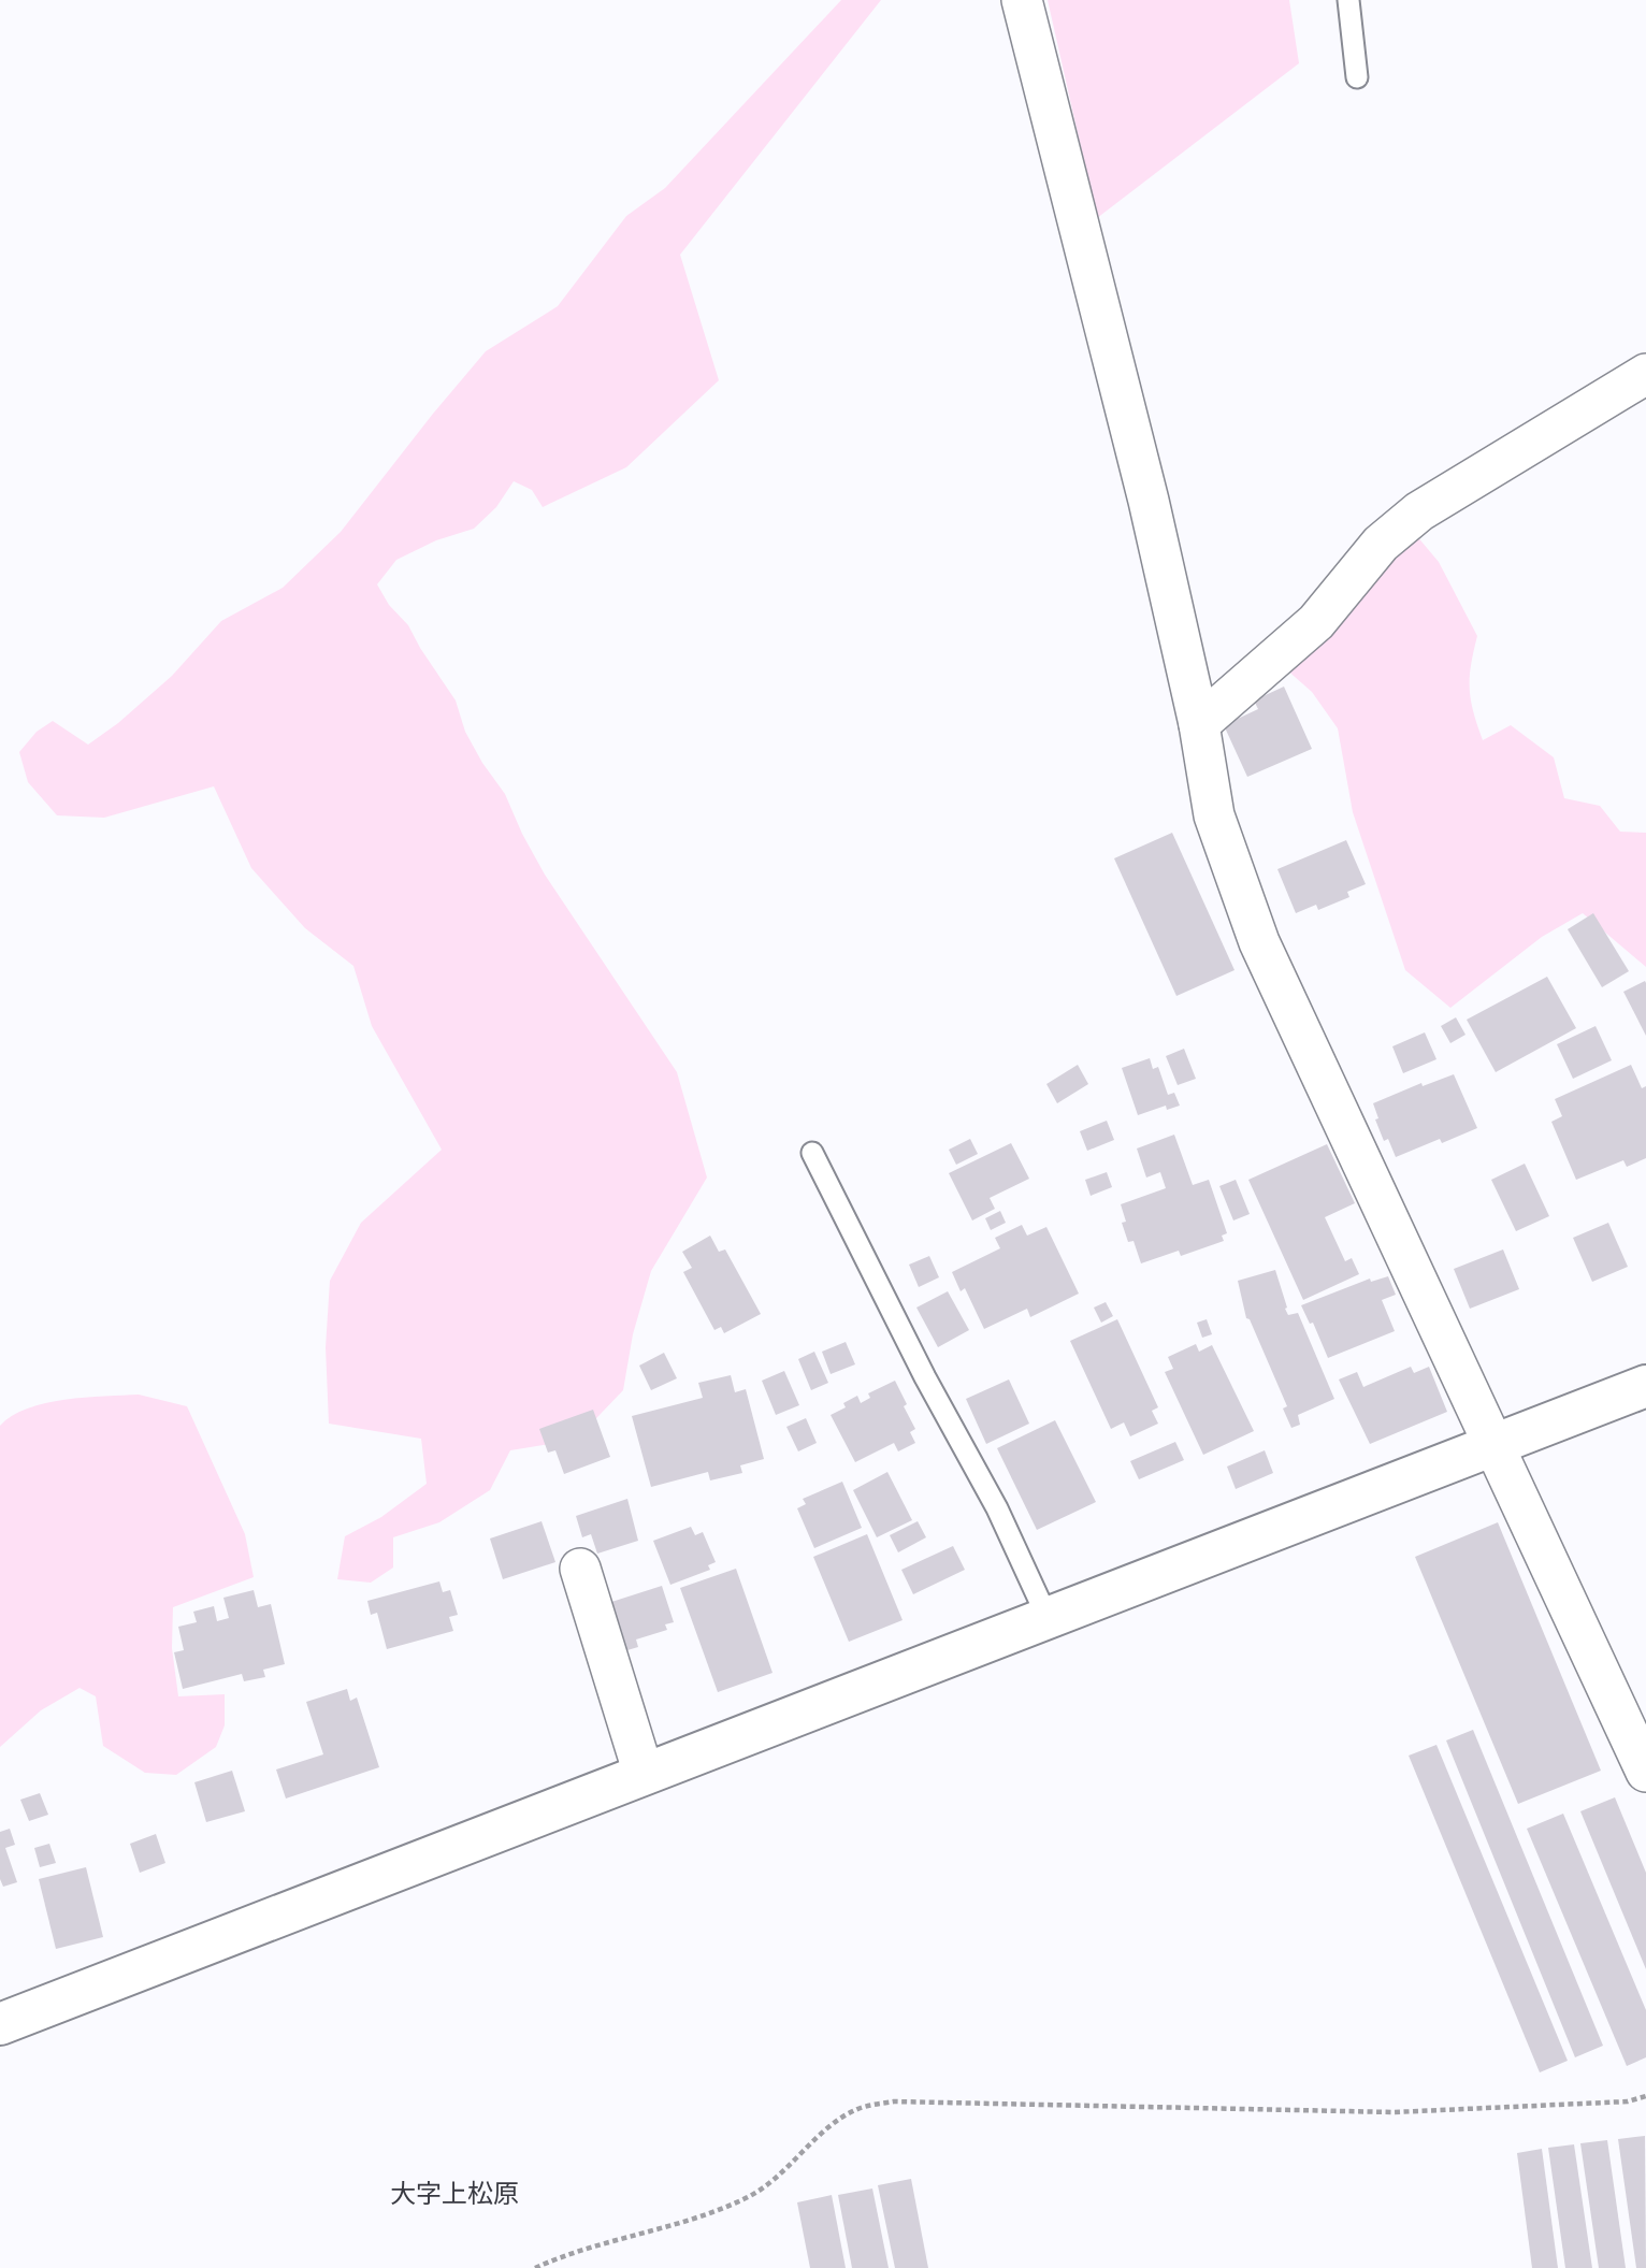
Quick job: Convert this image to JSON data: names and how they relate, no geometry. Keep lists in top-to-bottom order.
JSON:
{
  "districts": ["大字上松原"]
}
